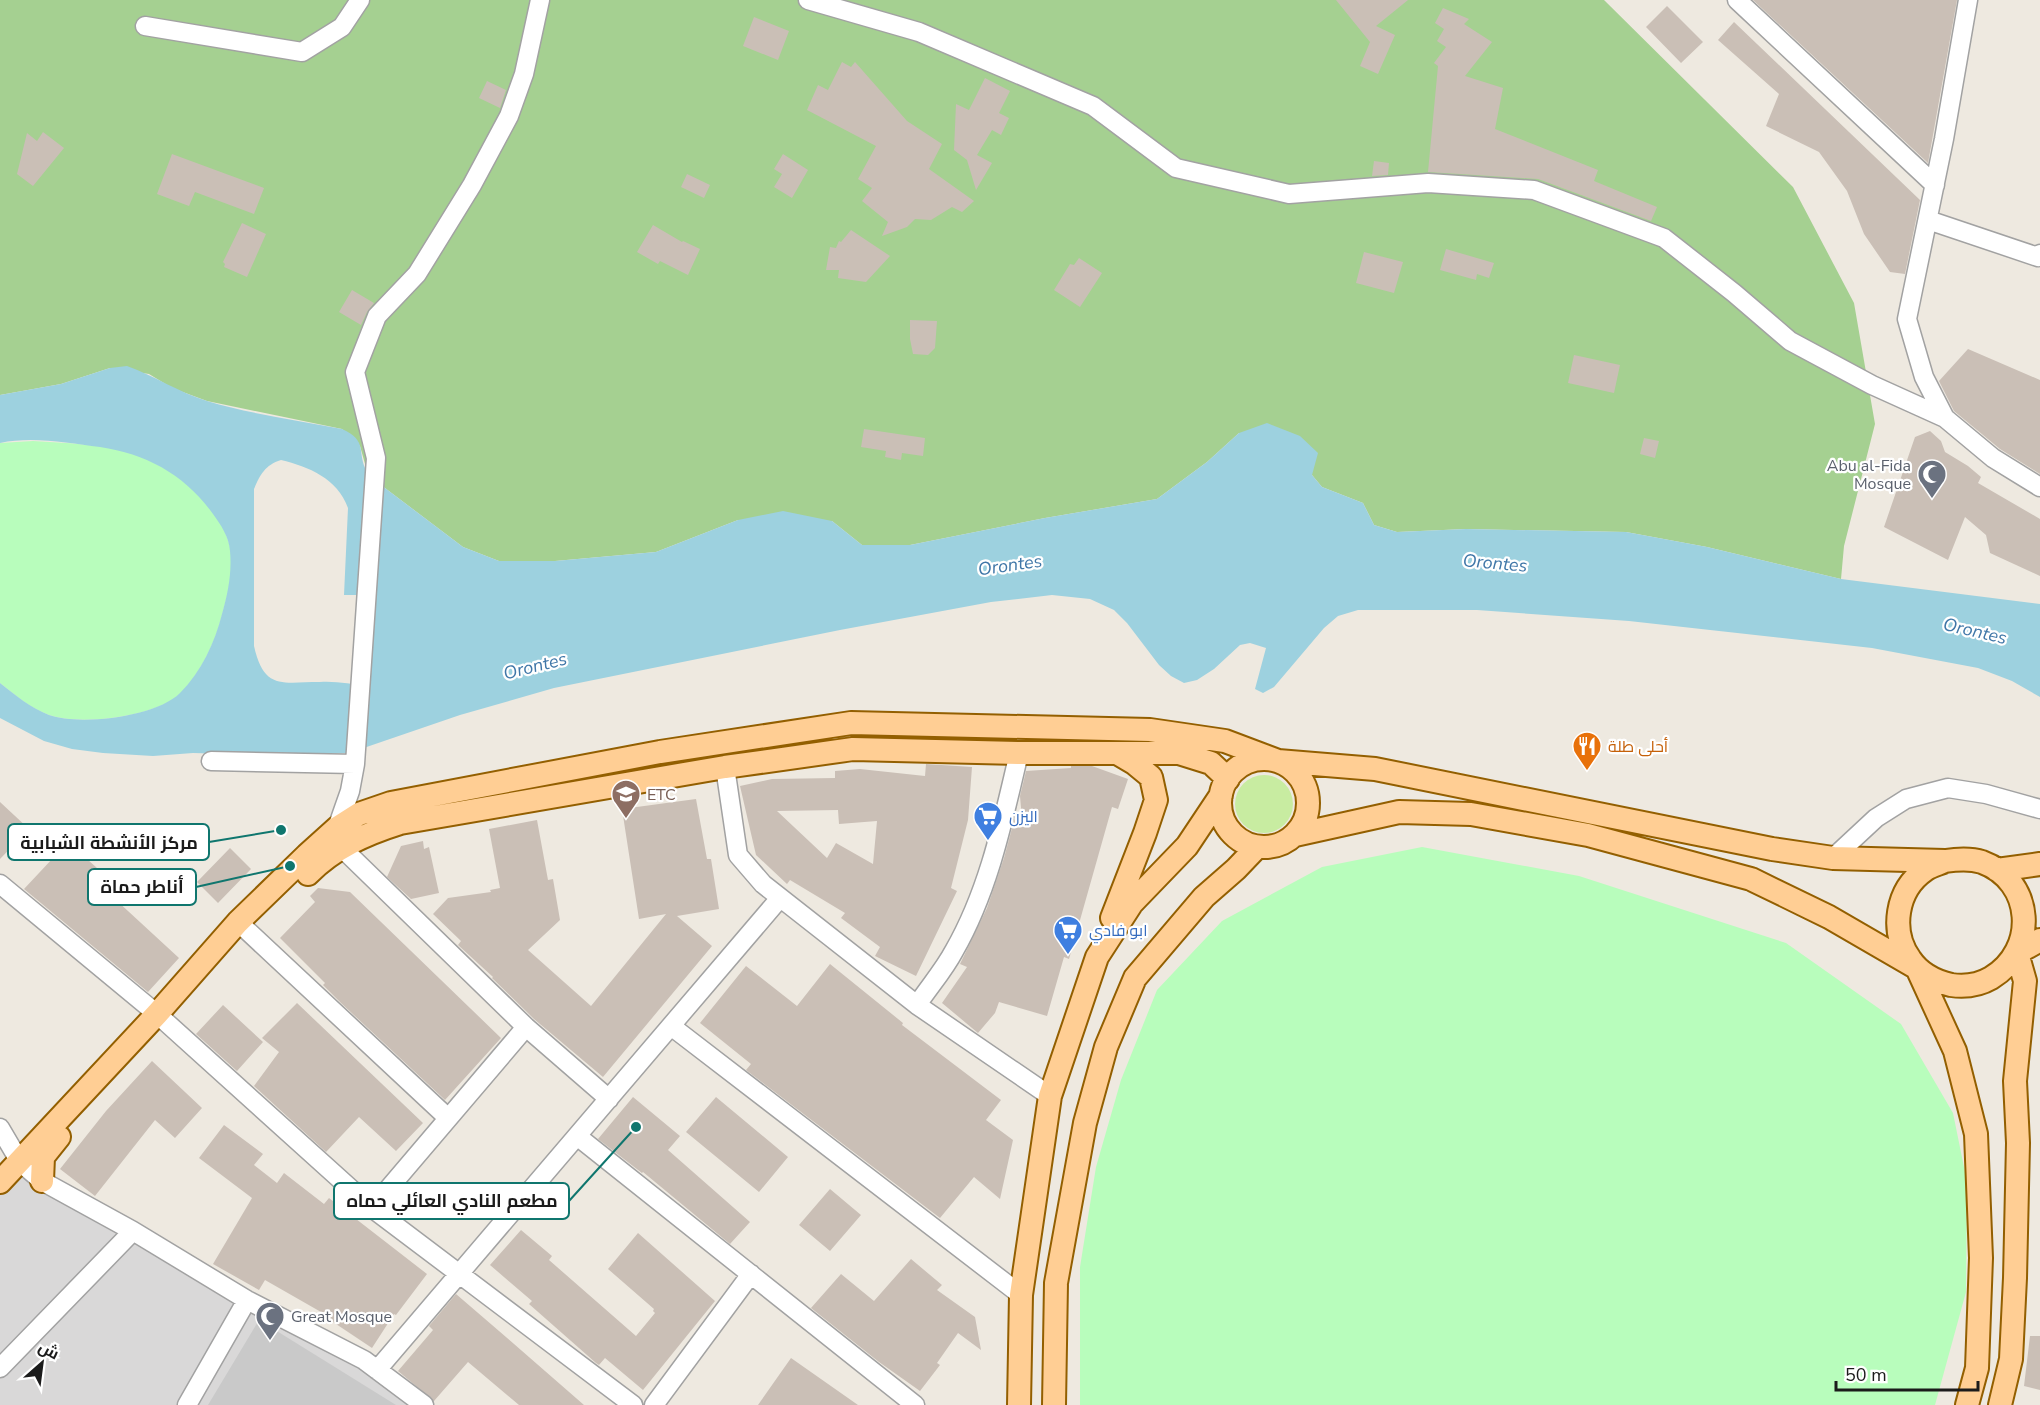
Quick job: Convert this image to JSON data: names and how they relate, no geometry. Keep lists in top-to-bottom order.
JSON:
{
  "water": ["Orontes"],
  "places": {
    "mosque": ["Abu al-Fida Mosque", "Great Mosque"],
    "restaurant": ["أحلى طلة"],
    "school or university": ["ETC"],
    "other": ["مركز الأنشطة الشبابية", "أناطر حماة", "مطعم النادي العائلي حماه"],
    "supermarket": ["اليزن", "ابو فادي"]
  },
  "scale_bar": "50 m",
  "north": "top right"
}
